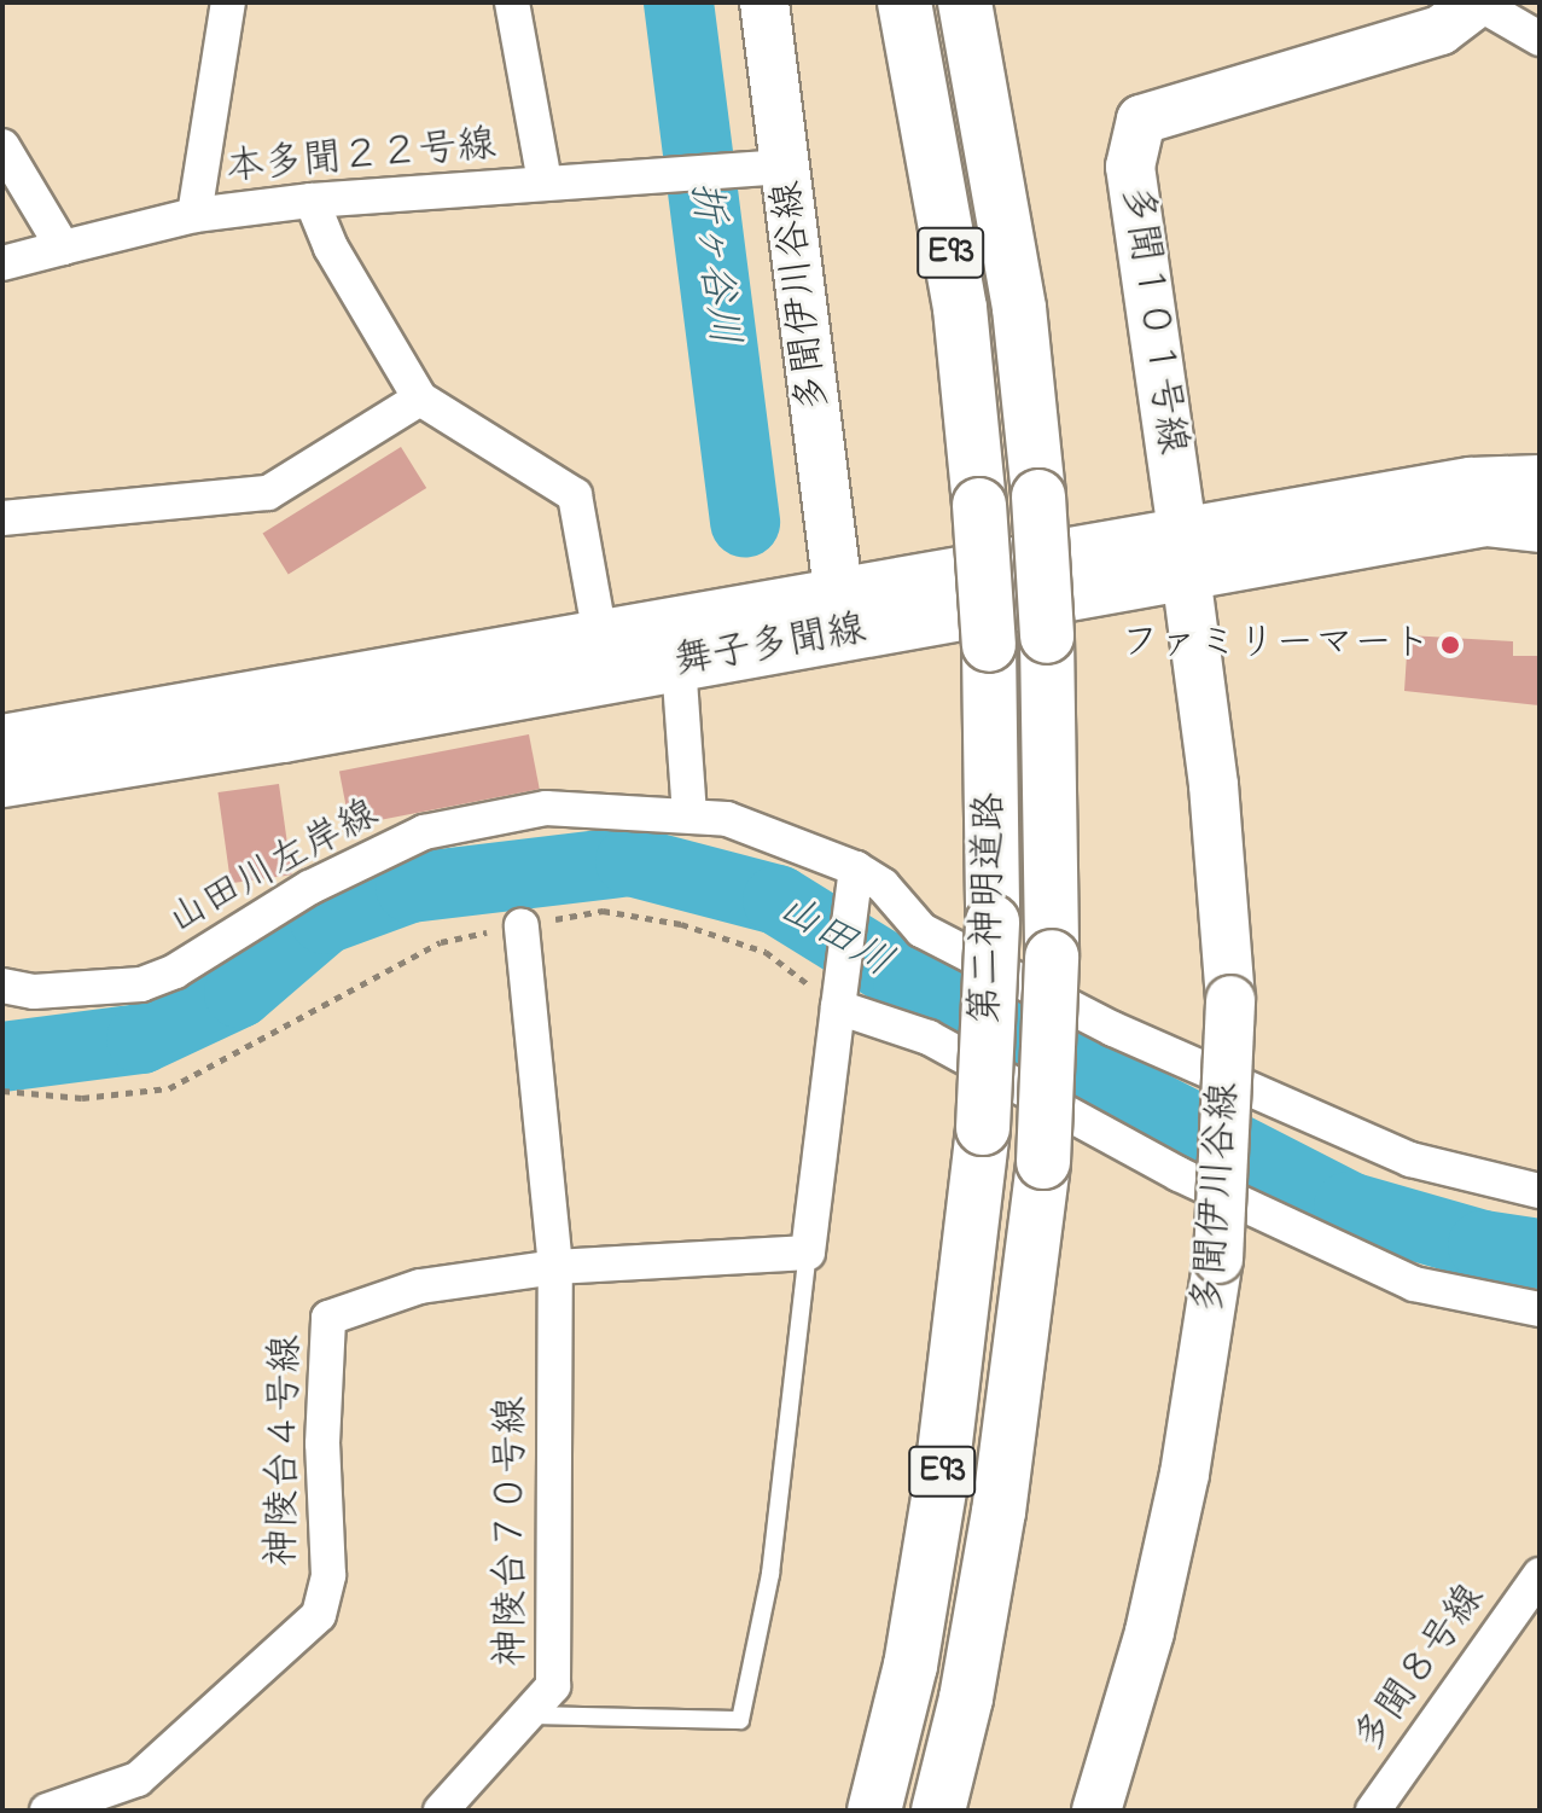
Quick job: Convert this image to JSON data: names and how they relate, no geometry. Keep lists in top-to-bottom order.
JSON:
{
  "streets": {
    "highway": ["E93", "第二神明道路"],
    "street": [
      "本多聞２２号線",
      "多聞伊川谷線",
      "多聞１０１号線",
      "舞子多聞線",
      "山田川左岸線",
      "神陵台４号線",
      "神陵台７０号線",
      "多聞８号線"
    ]
  },
  "crossings": [
    ["本多聞２２号線", "多聞伊川谷線"],
    ["多聞伊川谷線", "多聞１０１号線"],
    ["多聞伊川谷線", "舞子多聞線"],
    ["多聞１０１号線", "舞子多聞線"],
    ["神陵台４号線", "神陵台７０号線"]
  ],
  "water": ["折ヶ谷川", "山田川"],
  "places": ["ファミリーマート"]
}
